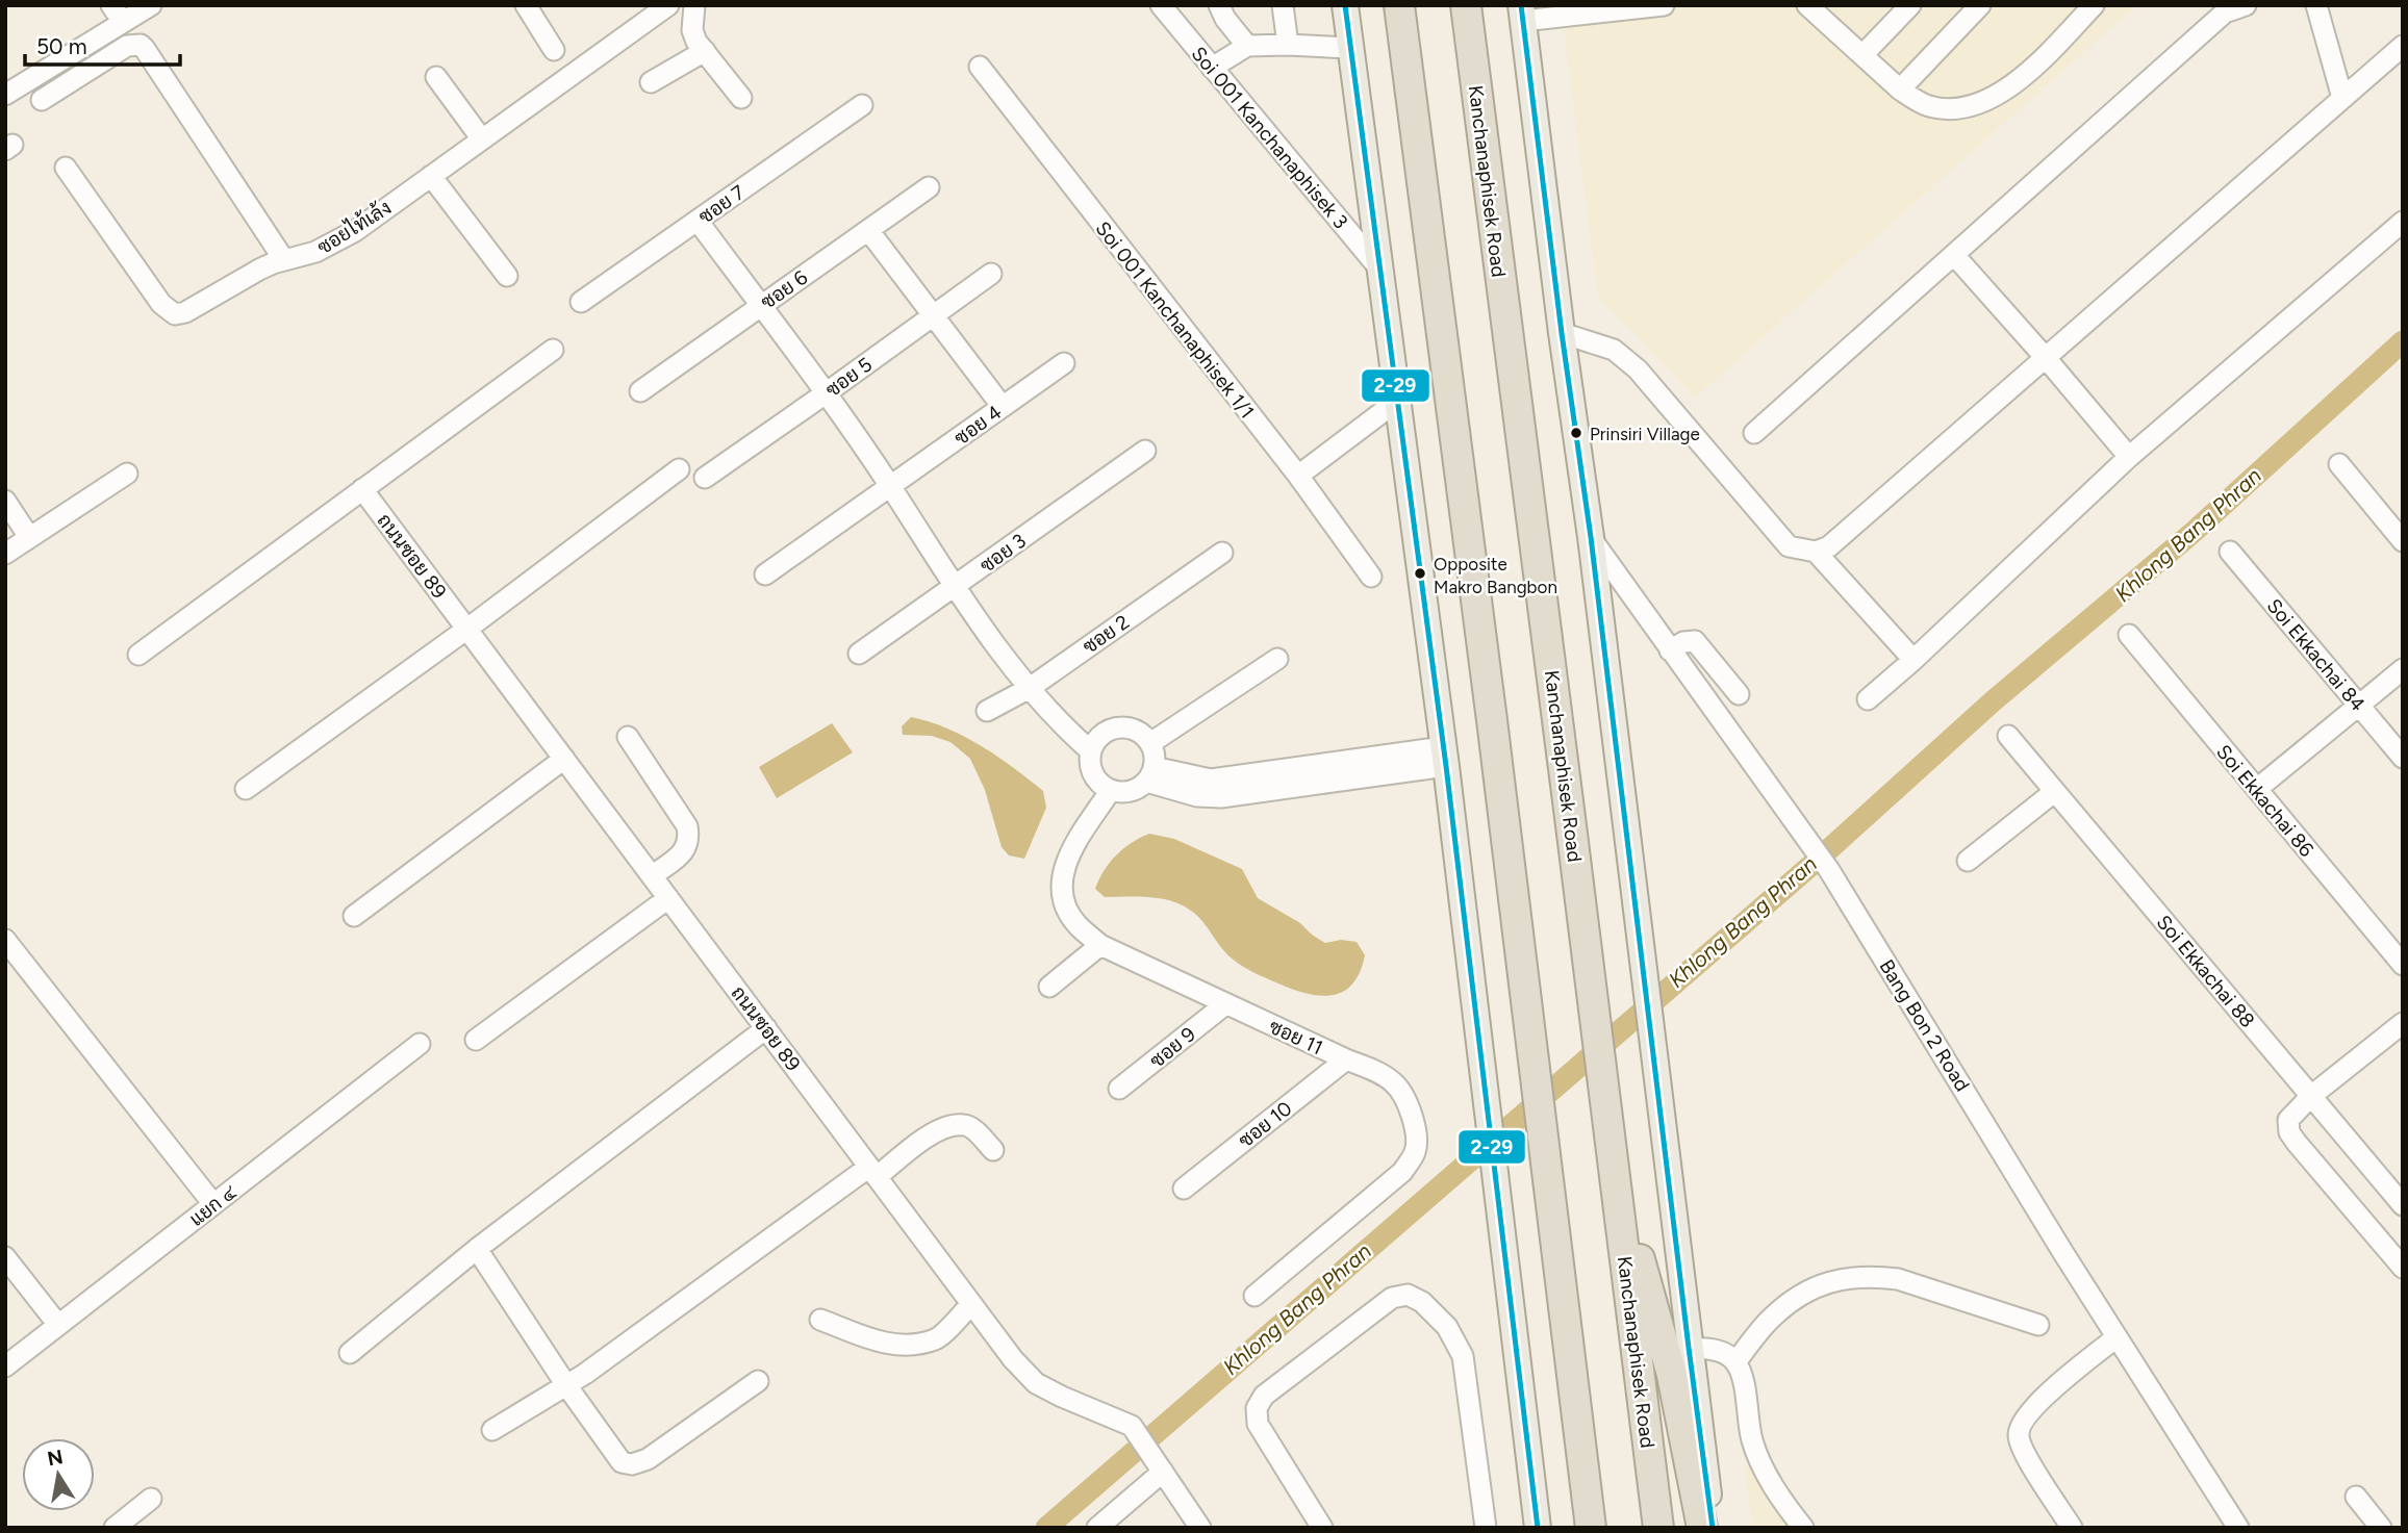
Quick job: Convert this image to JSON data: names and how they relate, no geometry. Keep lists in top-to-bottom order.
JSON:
{
  "streets": {
    "highway": ["Kanchanaphisek Road"],
    "street": [
      "Soi 001 Kanchanaphisek 3",
      "ซอย 7",
      "ซอยไท้เล้ง",
      "ซอย 6",
      "Soi 001 Kanchanaphisek 1/1",
      "ซอย 5",
      "ซอย 4",
      "ซอย 3",
      "ถนนซอย 89",
      "ซอย 2",
      "Soi Ekkachai 84",
      "Soi Ekkachai 86",
      "Soi Ekkachai 88",
      "Bang Bon 2 Road",
      "ซอย 11",
      "ซอย 9",
      "ซอย 10",
      "แยก ๔"
    ]
  },
  "crossings": [
    ["ซอย 11", "ซอย 9"],
    ["ซอย 11", "ซอย 10"]
  ],
  "water": ["Khlong Bang Phran"],
  "places": ["Prinsiri Village", "Opposite Makro Bangbon"],
  "lines": ["transit line 2-29"],
  "scale_bar": "50 m",
  "north": "top"
}
